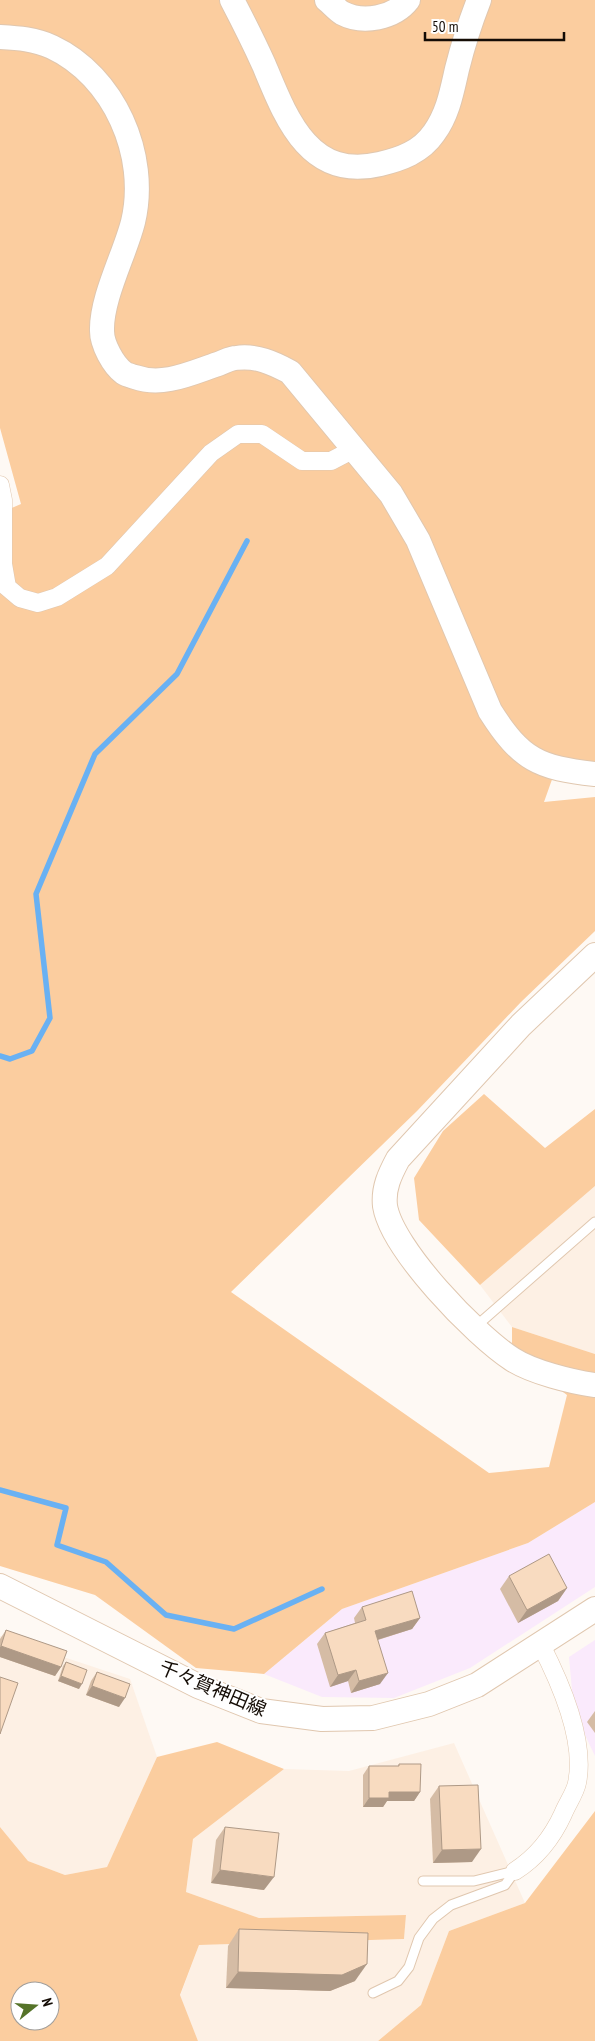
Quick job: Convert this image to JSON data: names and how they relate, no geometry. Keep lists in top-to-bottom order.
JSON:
{
  "streets": {
    "street": ["千々賀神田線"]
  },
  "scale_bar": "50 m",
  "north": "right"
}
